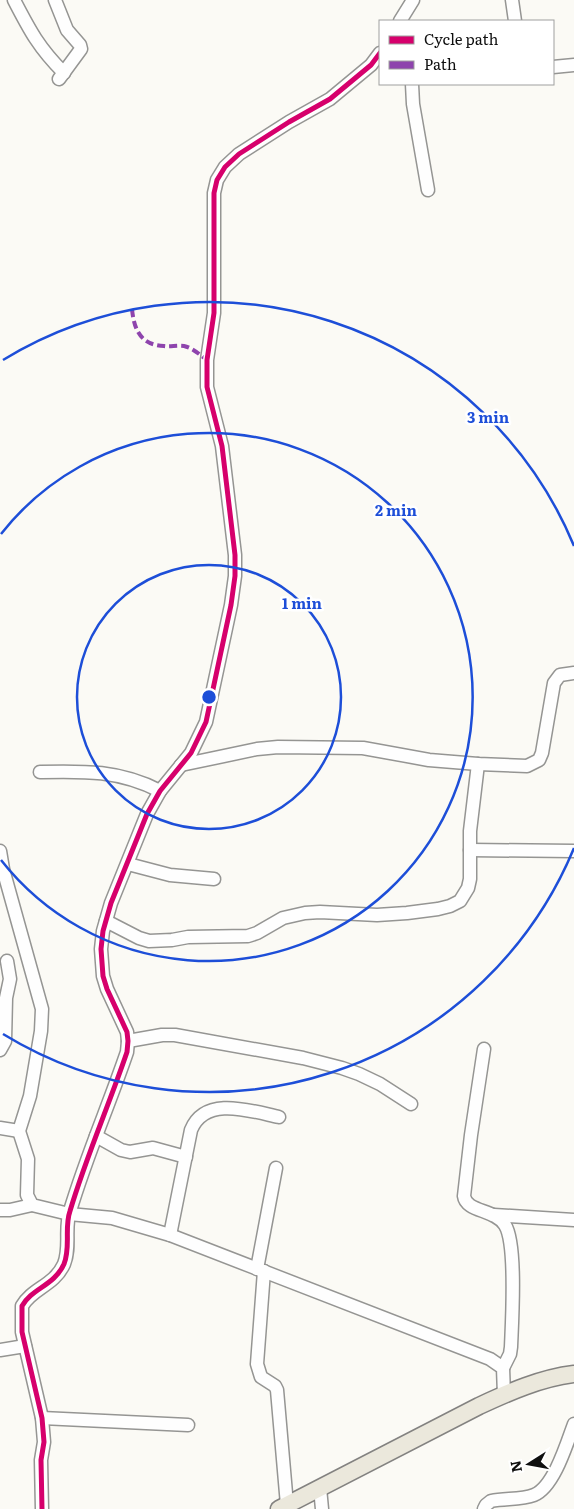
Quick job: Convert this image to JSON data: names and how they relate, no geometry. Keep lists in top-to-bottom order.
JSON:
{
  "legend": ["Cycle path", "Path"],
  "north": "left",
  "rings": ["3 min", "2 min", "1 min"]
}
